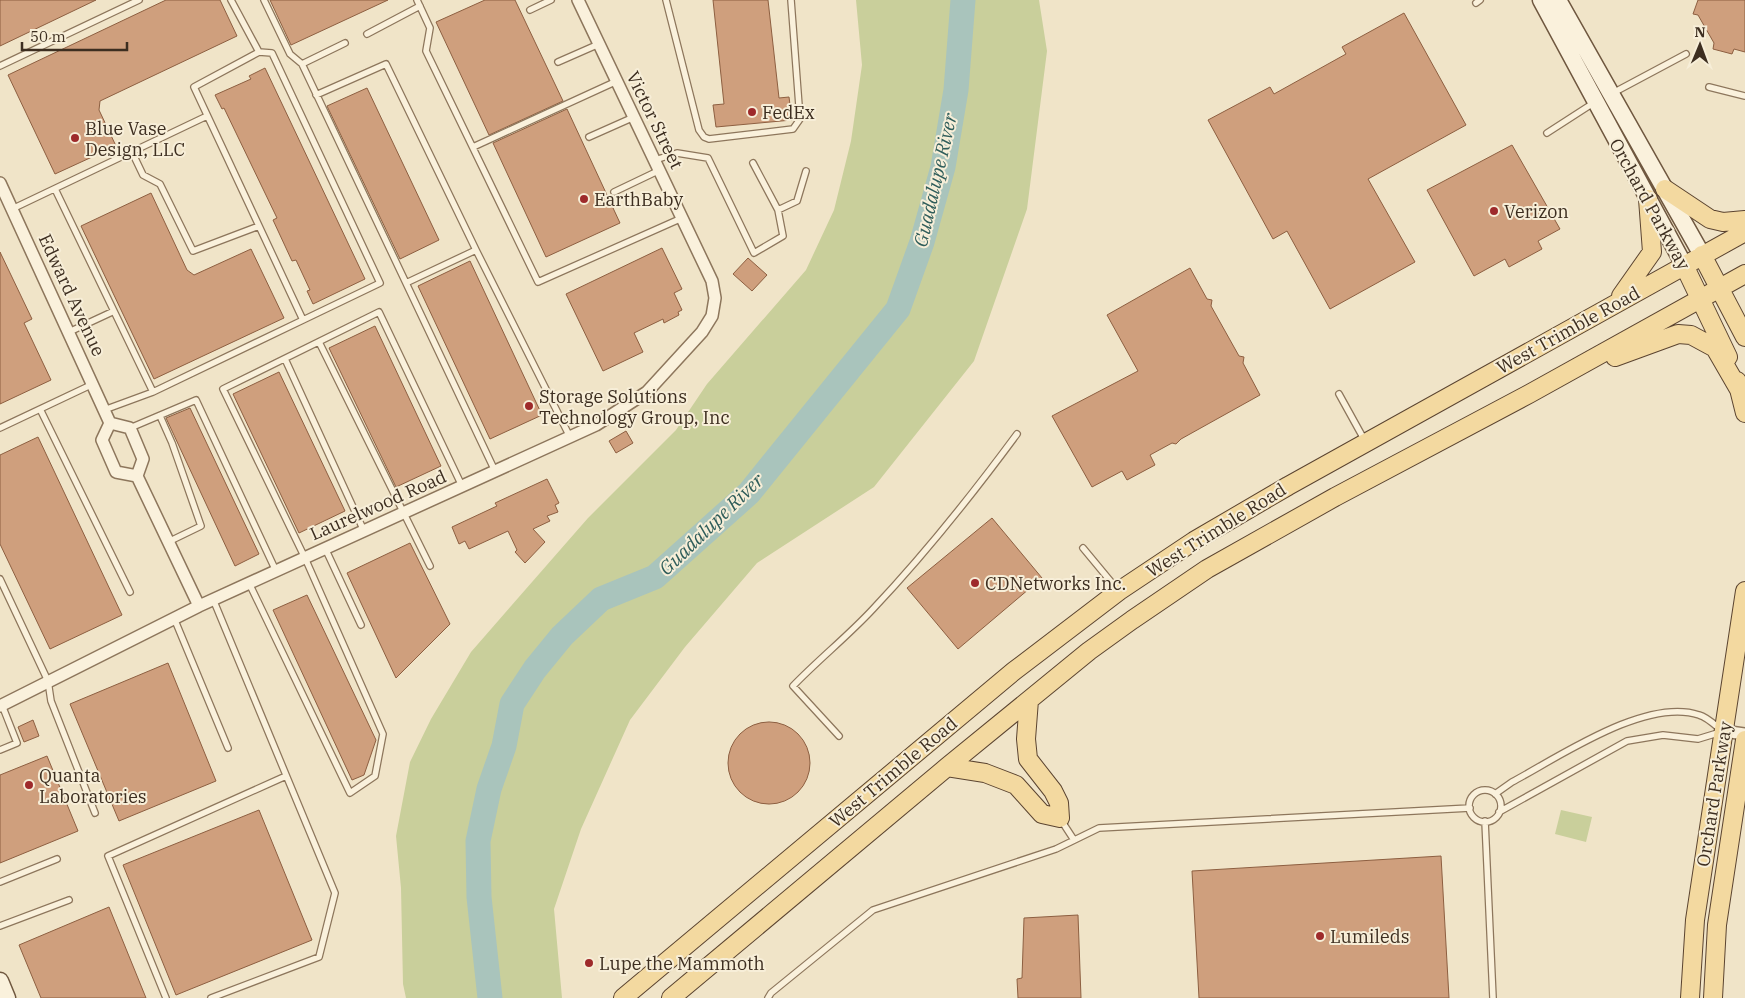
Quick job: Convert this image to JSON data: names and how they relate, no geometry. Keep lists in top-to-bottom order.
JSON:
{
  "streets": {
    "main road": ["Orchard Parkway", "West Trimble Road"],
    "street": ["Victor Street", "Edward Avenue", "Laurelwood Road"]
  },
  "crossings": [
    ["Victor Street", "Laurelwood Road"],
    ["Orchard Parkway", "West Trimble Road"]
  ],
  "water": ["Guadalupe River"],
  "places": [
    "FedEx",
    "Blue Vase Design, LLC",
    "EarthBaby",
    "Verizon",
    "Storage Solutions Technology Group, Inc",
    "CDNetworks Inc.",
    "Quanta Laboratories",
    "Lumileds",
    "Lupe the Mammoth"
  ],
  "scale_bar": "50 m",
  "north": "top"
}
